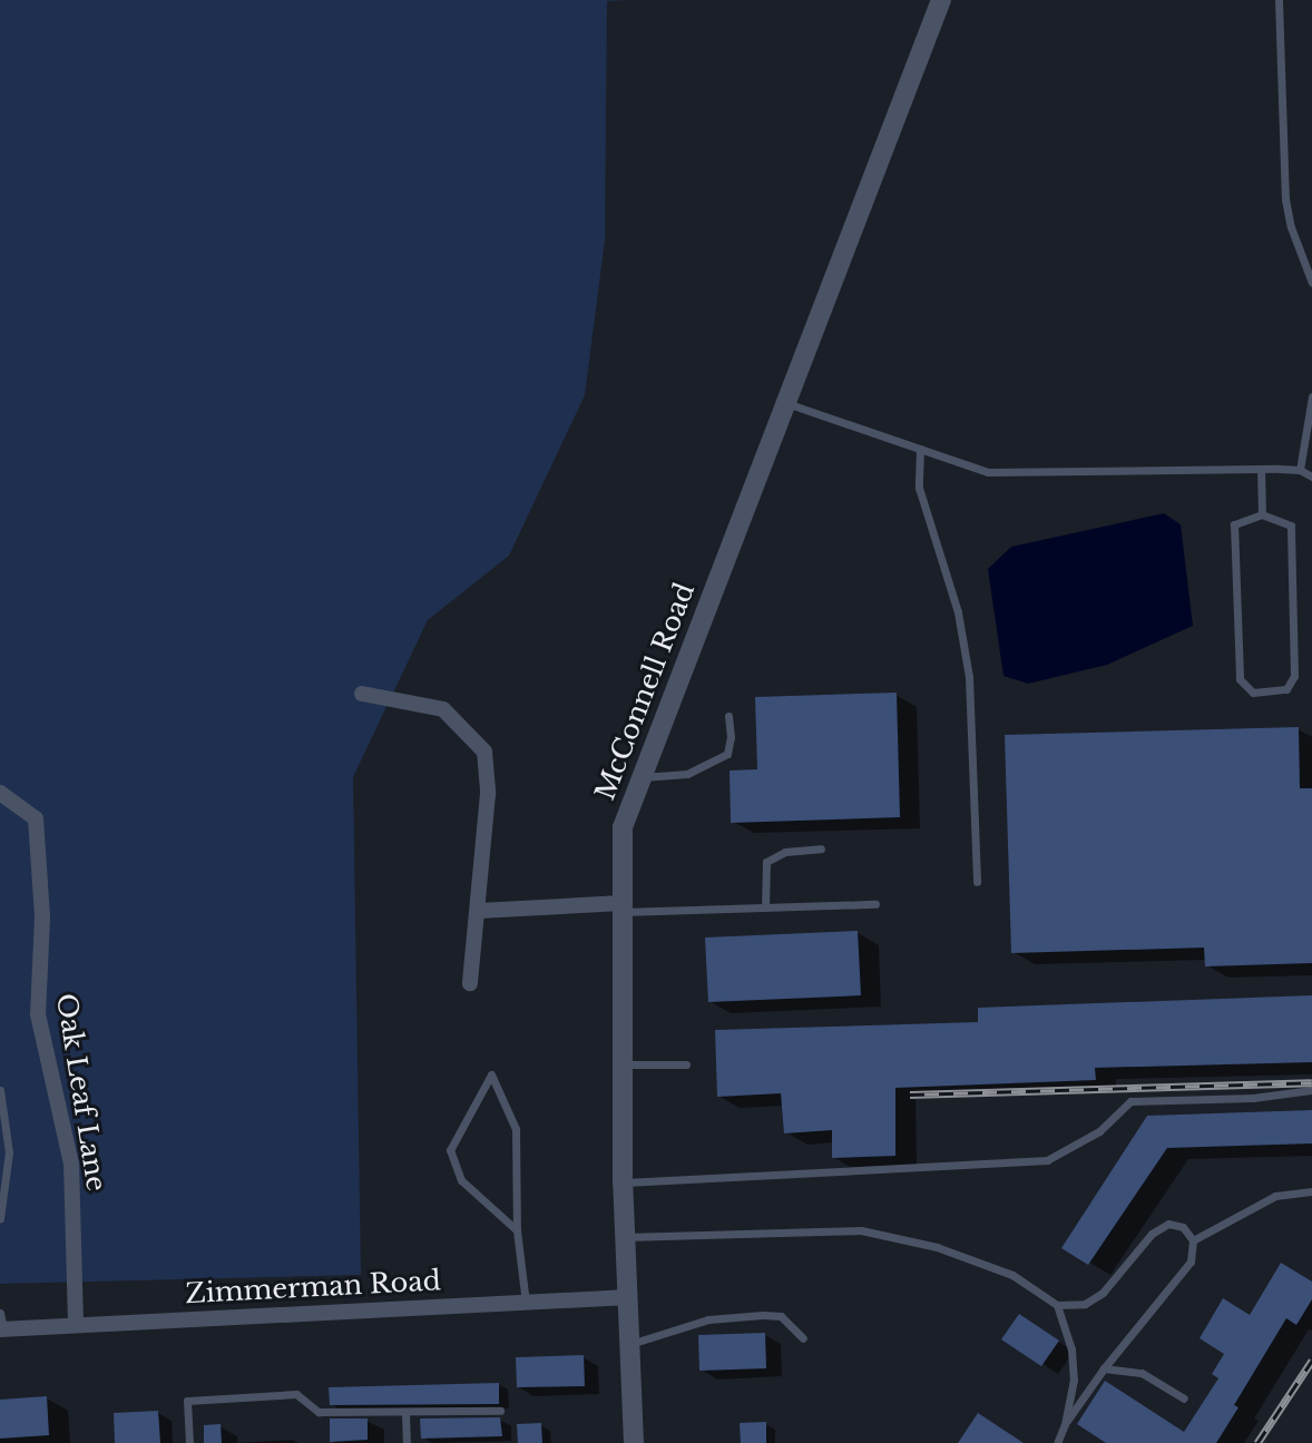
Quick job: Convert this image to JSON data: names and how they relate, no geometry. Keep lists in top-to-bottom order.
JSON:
{
  "streets": {
    "street": ["McConnell Road", "Oak Leaf Lane", "Zimmerman Road"]
  },
  "crossings": [
    ["McConnell Road", "Zimmerman Road"],
    ["Oak Leaf Lane", "Zimmerman Road"]
  ]
}
